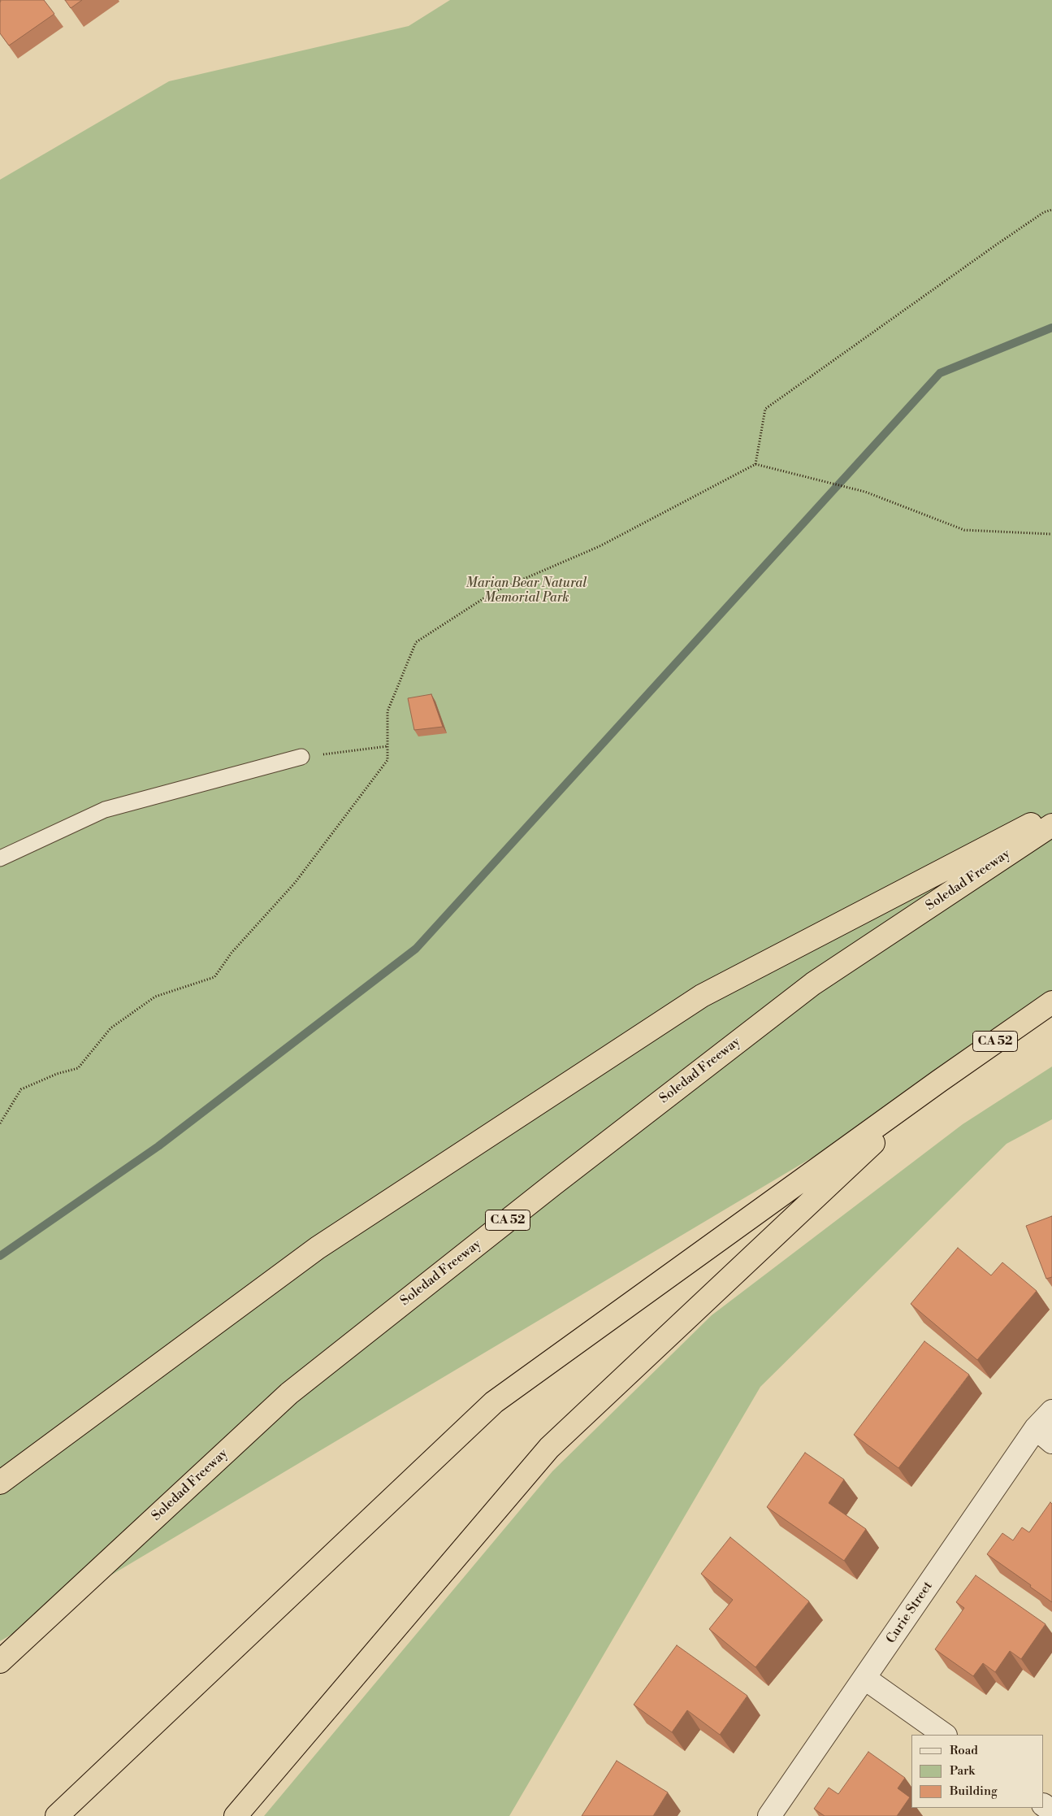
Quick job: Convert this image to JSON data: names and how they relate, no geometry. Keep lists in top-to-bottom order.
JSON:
{
  "streets": {
    "highway": ["Soledad Freeway", "CA 52"],
    "street": ["Curie Street"]
  },
  "parks": ["Marian Bear Natural Memorial Park"],
  "legend": ["Road", "Park", "Building"]
}
